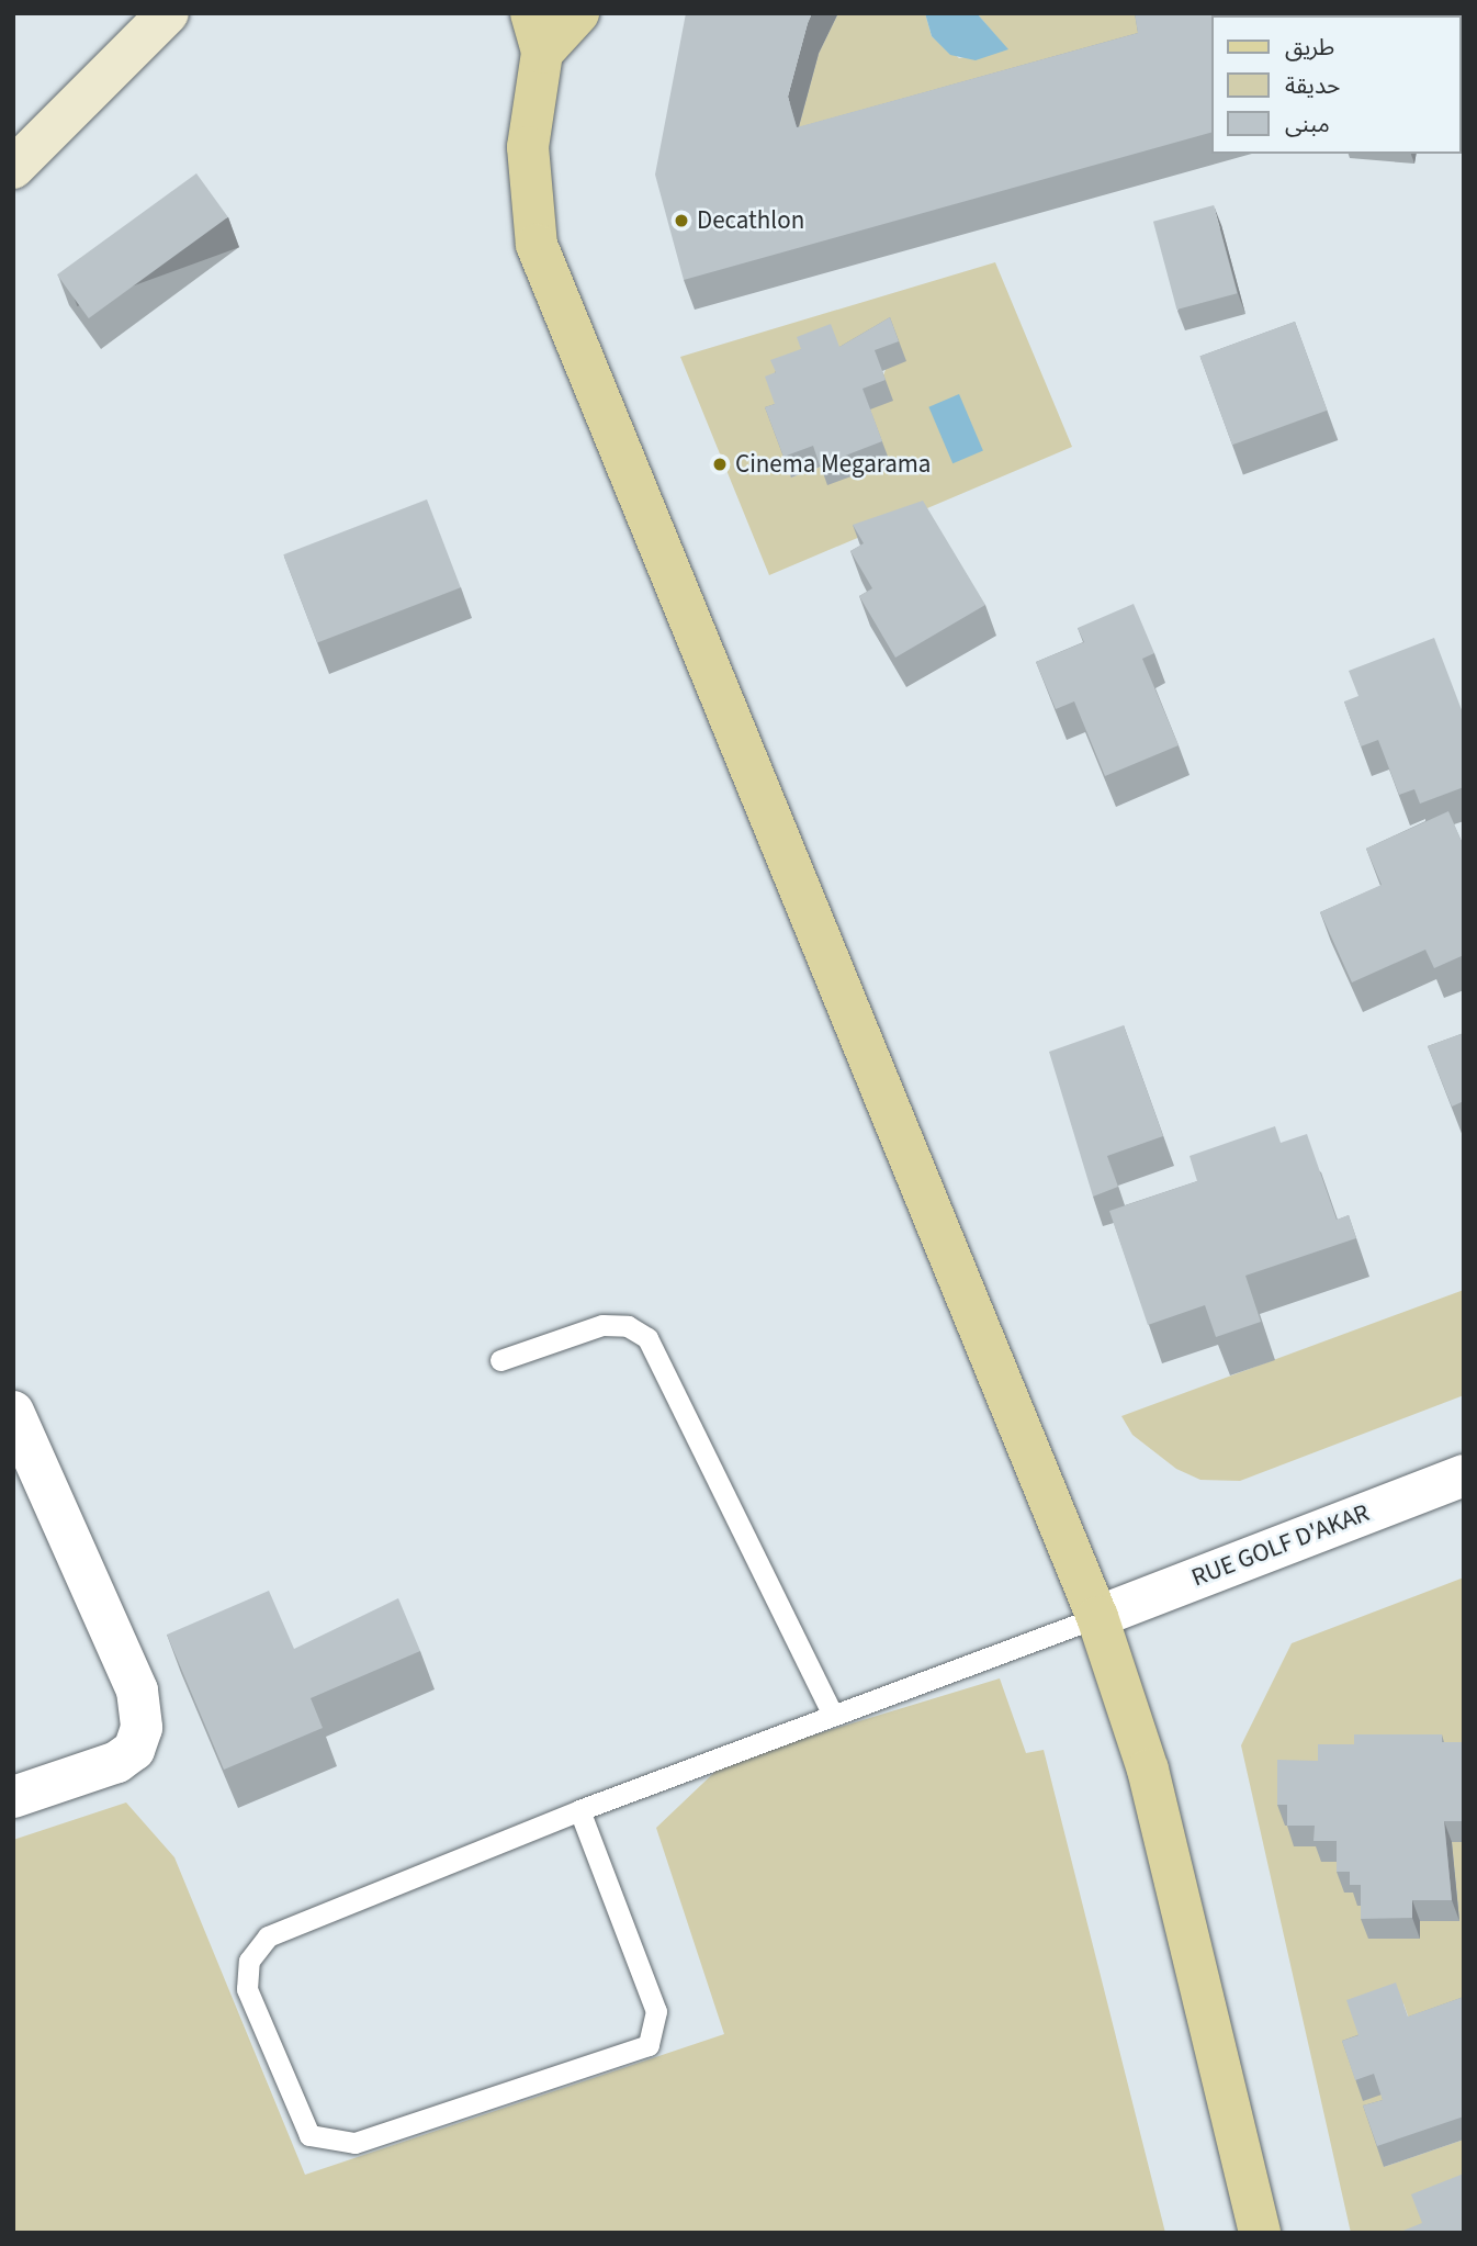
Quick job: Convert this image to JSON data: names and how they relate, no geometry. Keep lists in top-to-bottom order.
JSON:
{
  "streets": {
    "street": ["RUE GOLF D'AKAR"]
  },
  "places": ["Decathlon", "Cinema Megarama"],
  "legend": ["طريق", "حديقة", "مبنى"]
}
